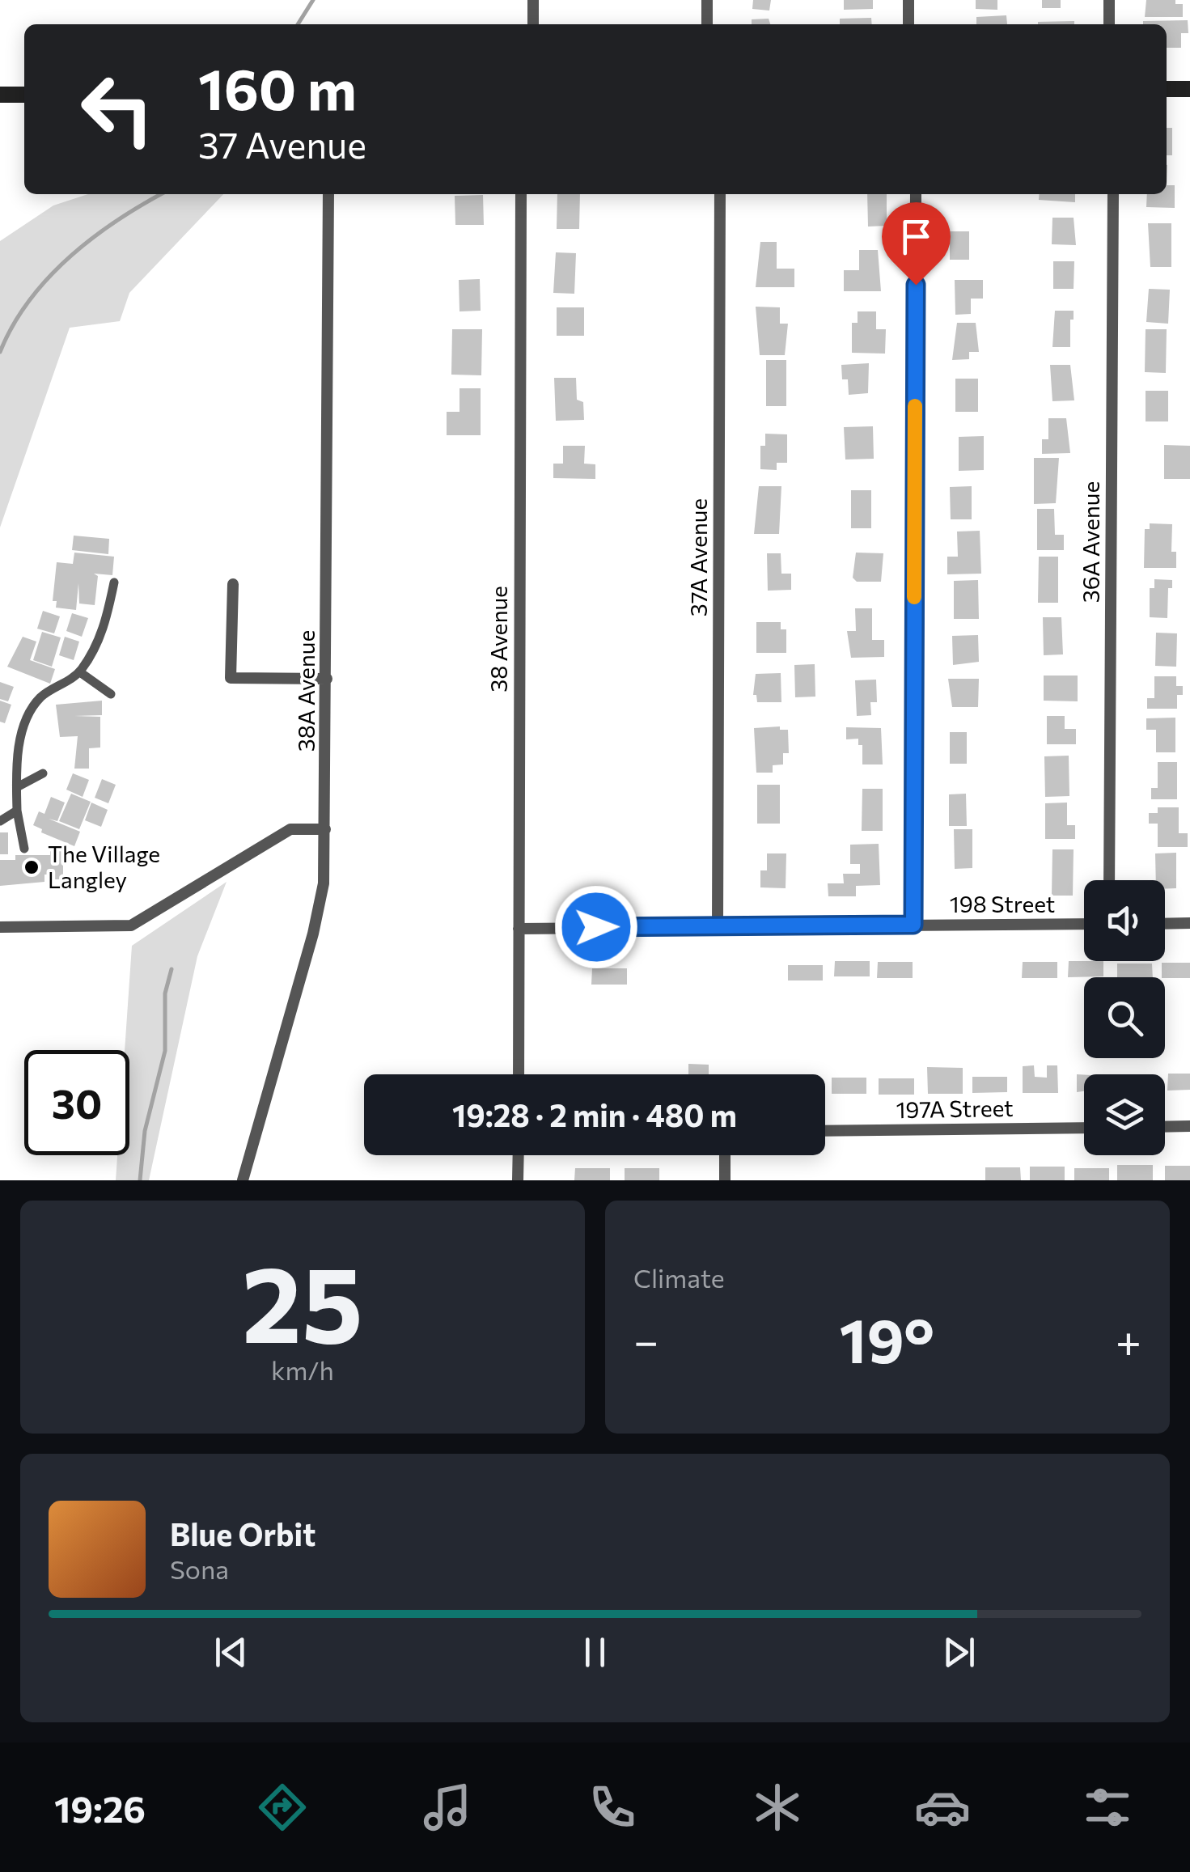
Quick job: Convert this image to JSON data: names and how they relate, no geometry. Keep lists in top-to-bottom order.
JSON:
{
  "streets": {
    "street": [
      "36A Avenue",
      "37A Avenue",
      "38 Avenue",
      "38A Avenue",
      "198 Street",
      "197A Street"
    ]
  },
  "crossings": [
    ["37A Avenue", "198 Street"],
    ["38 Avenue", "198 Street"]
  ],
  "places": ["The Village Langley"],
  "page": {
    "turn": ["160 m", "37 Avenue"],
    "limit": "30",
    "trip": "19:28 · 2 min · 480 m",
    "tile": [
      ["25", "km/h"],
      "Climate"
    ],
    "heat": ["−", "19°", "+"],
    "song": ["Blue Orbit", "Sona"],
    "tabs": "19:26"
  }
}
